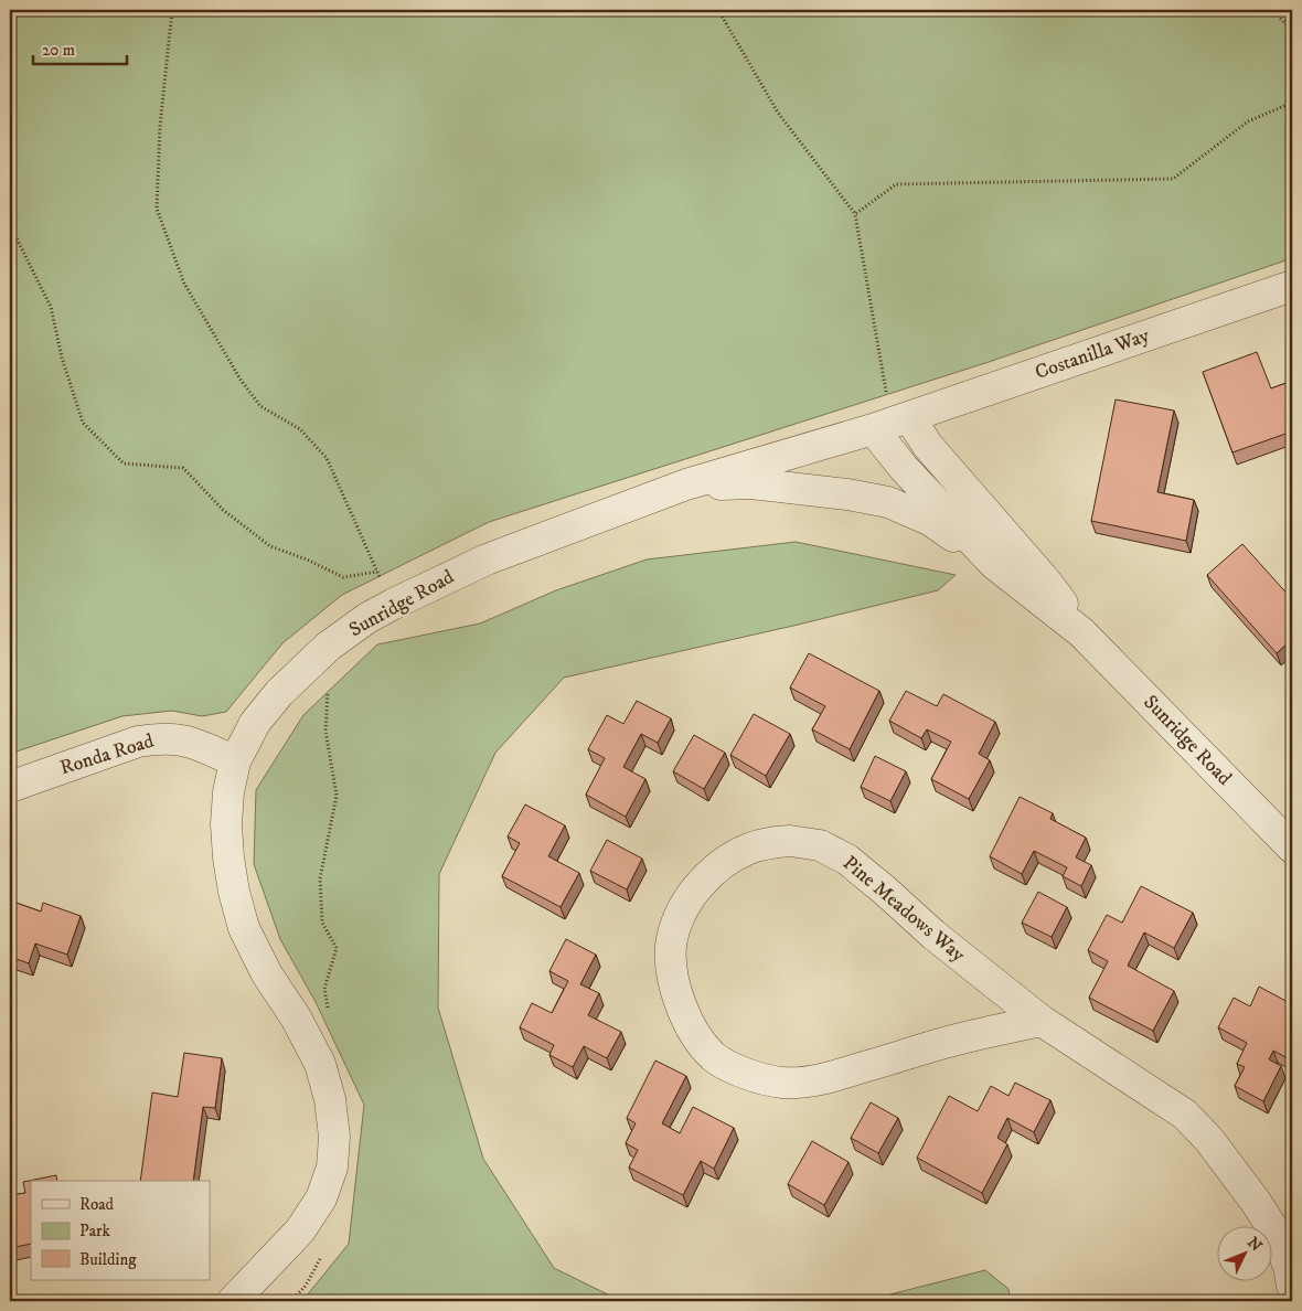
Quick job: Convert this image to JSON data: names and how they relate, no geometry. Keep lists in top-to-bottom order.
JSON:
{
  "streets": {
    "street": [
      "Costanilla Way",
      "Sunridge Road",
      "Ronda Road",
      "Pine Meadows Way"
    ]
  },
  "crossings": [
    ["Costanilla Way", "Sunridge Road"],
    ["Sunridge Road", "Ronda Road"]
  ],
  "legend": ["Road", "Park", "Building"],
  "scale_bar": "20 m",
  "north": "top right"
}
